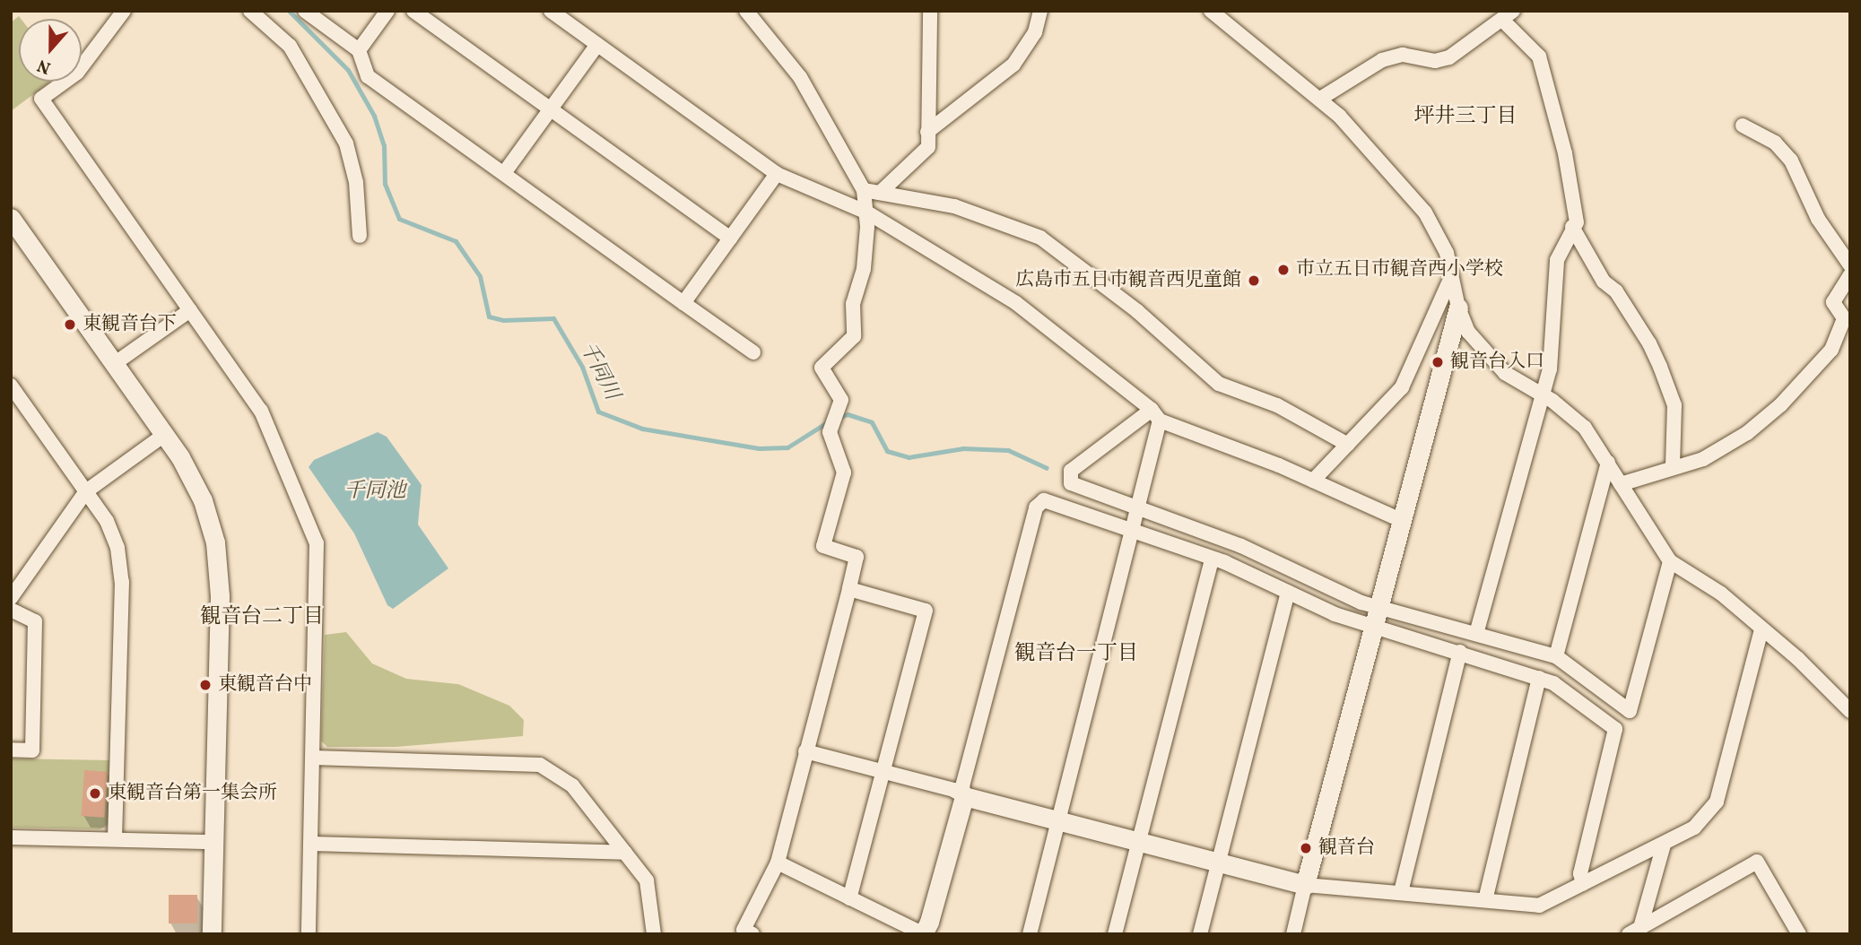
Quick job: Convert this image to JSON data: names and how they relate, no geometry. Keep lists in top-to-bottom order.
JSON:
{
  "districts": ["坪井三丁目", "観音台二丁目", "観音台一丁目"],
  "water": ["千同川", "千同池"],
  "places": [
    "市立五日市観音西小学校",
    "広島市五日市観音西児童館",
    "東観音台下",
    "観音台入口",
    "東観音台中",
    "東観音台第一集会所",
    "観音台"
  ],
  "north": "bottom"
}
